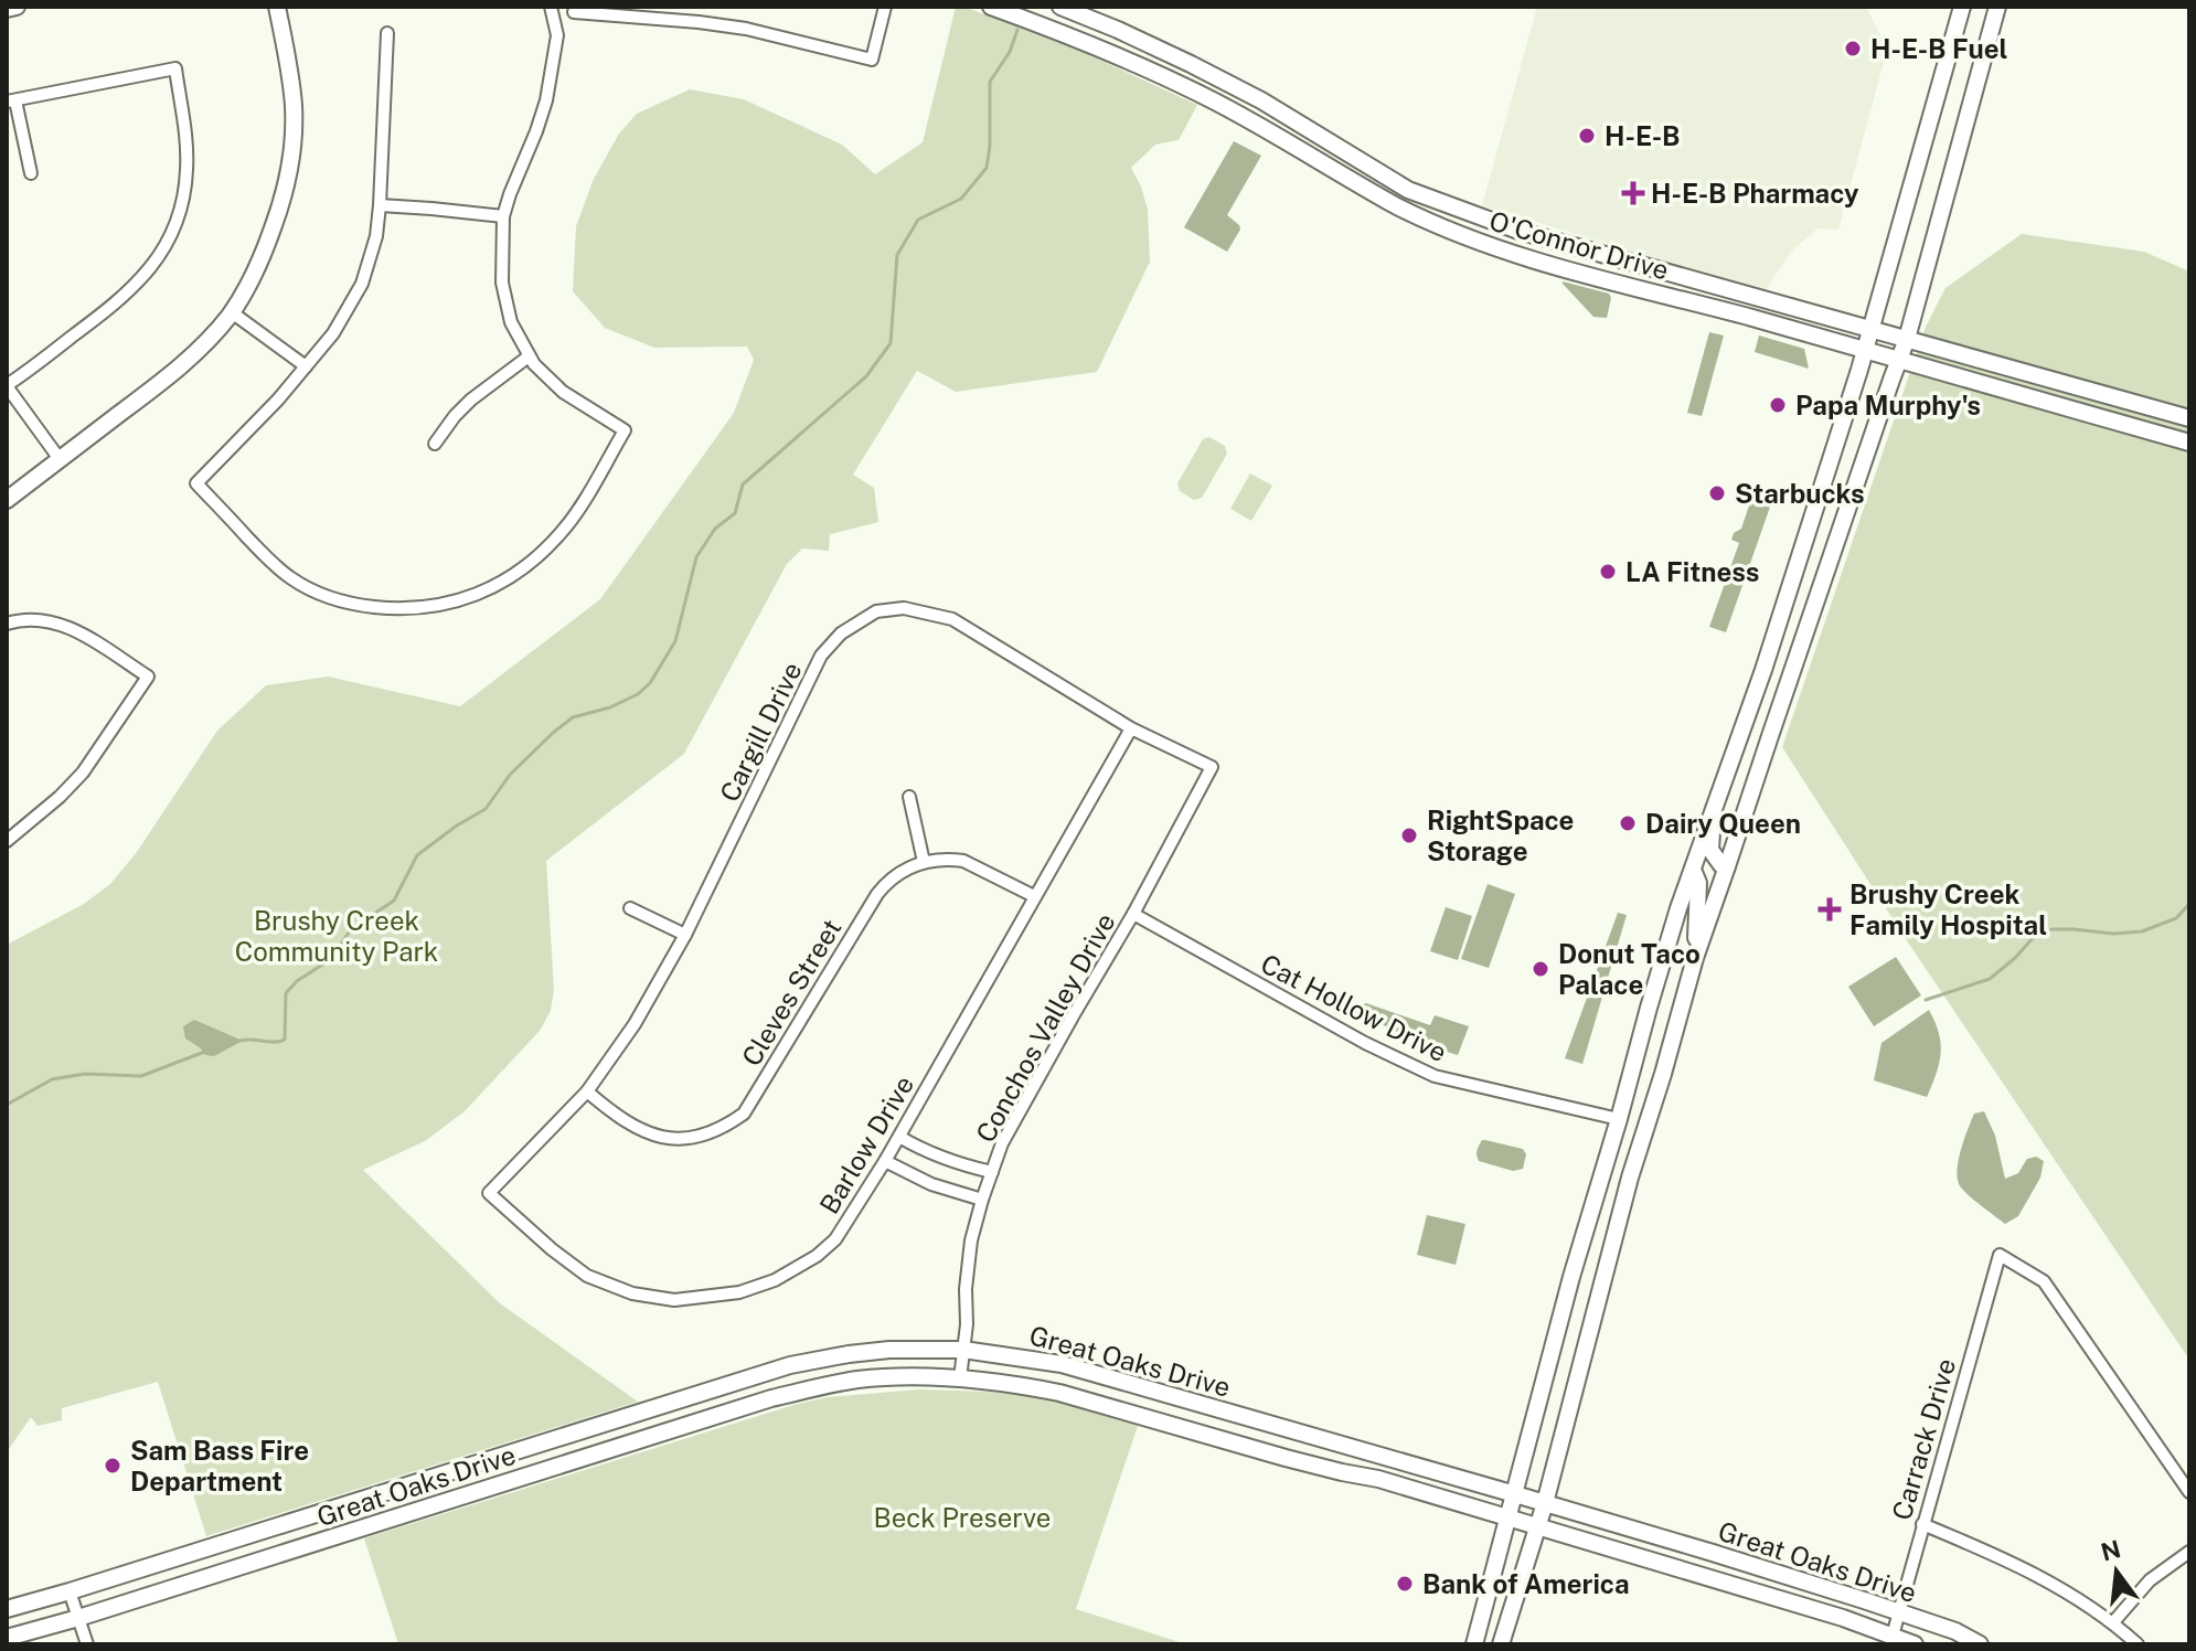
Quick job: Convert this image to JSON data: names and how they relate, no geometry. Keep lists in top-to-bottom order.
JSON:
{
  "streets": {
    "main road": ["O'Connor Drive", "Great Oaks Drive"],
    "street": [
      "Cargill Drive",
      "Cleves Street",
      "Cat Hollow Drive",
      "Conchos Valley Drive",
      "Barlow Drive",
      "Carrack Drive"
    ]
  },
  "crossings": [
    ["Cargill Drive", "Cleves Street"],
    ["Cargill Drive", "Conchos Valley Drive"],
    ["Cargill Drive", "Barlow Drive"],
    ["Cat Hollow Drive", "Conchos Valley Drive"],
    ["Conchos Valley Drive", "Great Oaks Drive"],
    ["Great Oaks Drive", "Carrack Drive"]
  ],
  "parks": ["Brushy Creek Community Park", "Beck Preserve"],
  "places": {
    "other": [
      "H-E-B Fuel",
      "H-E-B",
      "Papa Murphy's",
      "Starbucks",
      "LA Fitness",
      "Dairy Queen",
      "RightSpace Storage",
      "Donut Taco Palace",
      "Sam Bass Fire Department",
      "Bank of America"
    ],
    "health": ["H-E-B Pharmacy", "Brushy Creek Family Hospital"]
  },
  "north": "top"
}
